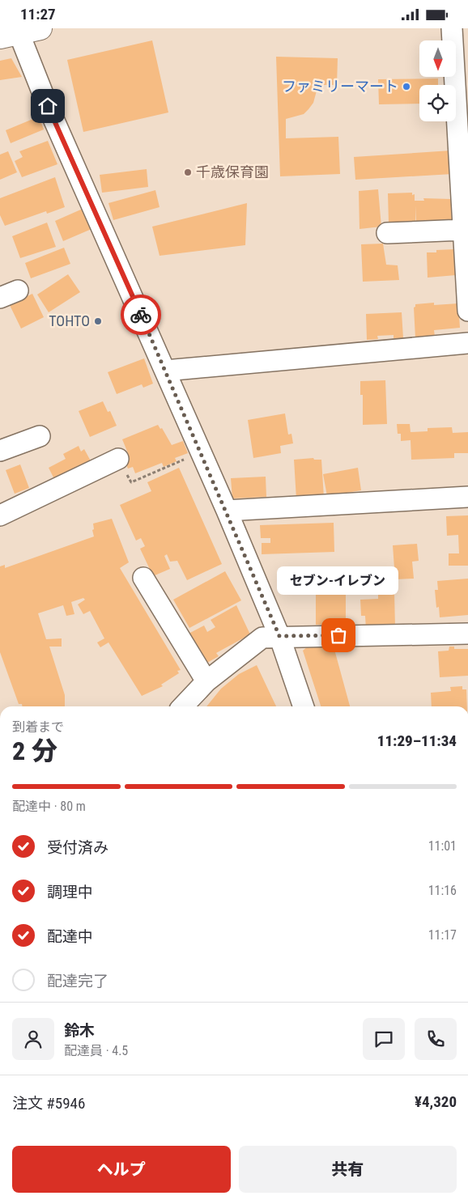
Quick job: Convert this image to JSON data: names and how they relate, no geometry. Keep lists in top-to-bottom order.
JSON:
{
  "places": [
    "ファミリーマート",
    "千歳保育園",
    "TOHTO",
    "セブン-イレブン"
  ],
  "north": "bottom",
  "page": {
    "status": "11:27",
    "bubble": "セブン-イレブン",
    "heading": ["2 分", "到着まで", "11:29–11:34"],
    "panel": [
      "鈴木",
      "配達員 · 4.5",
      "注文 #5946",
      "¥4,320"
    ],
    "bar": "配達中 · 80 m",
    "list": [
      ["受付済み", "11:01"],
      ["調理中", "11:16"],
      ["配達中", "11:17"],
      "配達完了"
    ],
    "buttons": ["ヘルプ", "共有"]
  }
}
